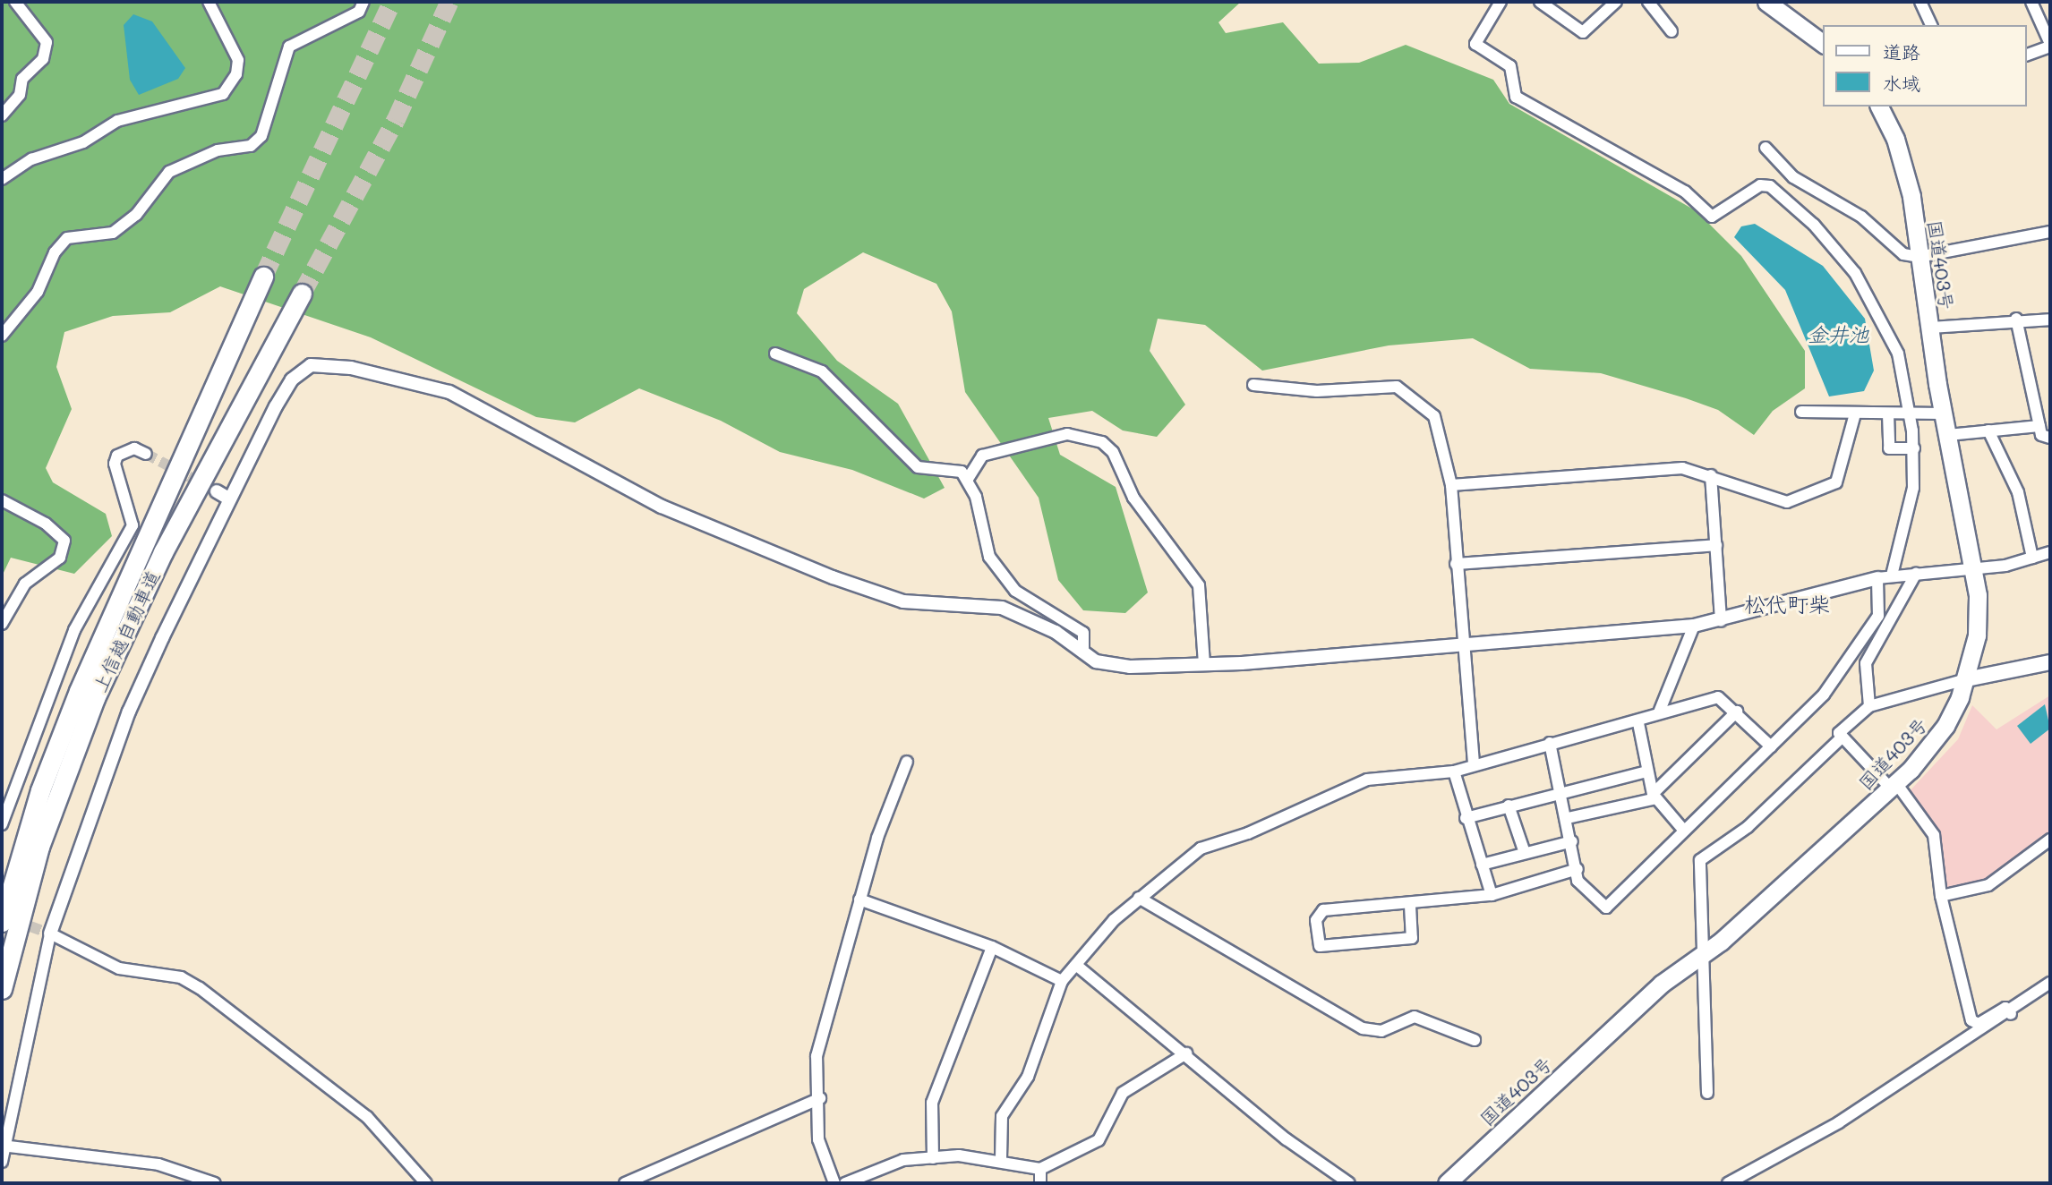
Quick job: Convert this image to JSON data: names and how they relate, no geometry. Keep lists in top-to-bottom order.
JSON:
{
  "streets": {
    "highway": ["国道403号", "上信越自動車道"]
  },
  "districts": ["松代町柴"],
  "water": ["金井池"],
  "legend": ["道路", "水域"]
}
